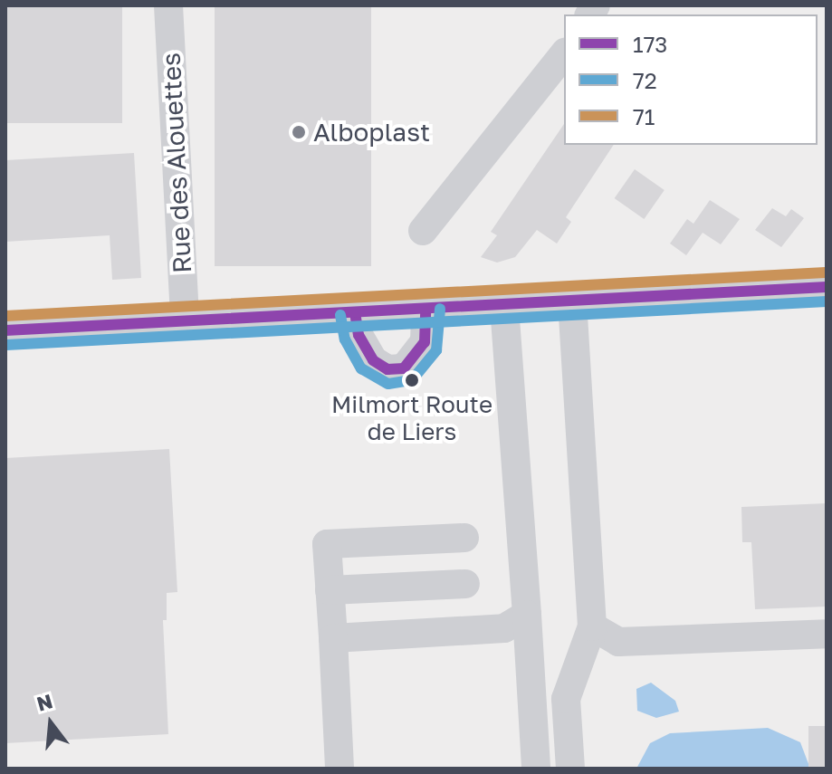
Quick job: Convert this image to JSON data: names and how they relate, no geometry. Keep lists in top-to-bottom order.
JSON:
{
  "streets": {
    "street": ["Rue des Alouettes"]
  },
  "places": ["Alboplast", "Milmort Route de Liers"],
  "lines": ["transit line 71", "transit line 173", "transit line 72"],
  "legend": ["173", "72", "71"],
  "north": "top"
}
